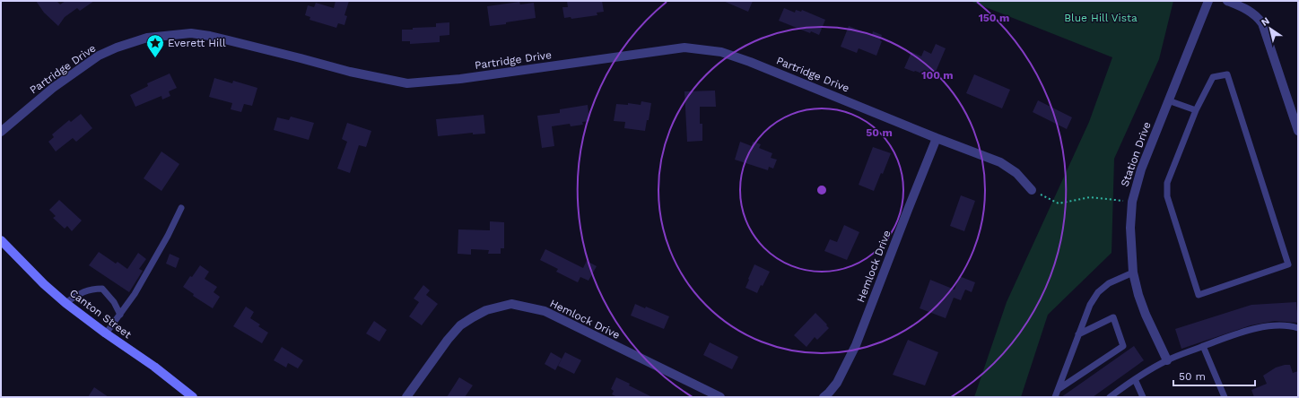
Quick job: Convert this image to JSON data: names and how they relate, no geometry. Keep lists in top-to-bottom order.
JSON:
{
  "streets": {
    "main road": ["Canton Street"],
    "street": ["Partridge Drive", "Station Drive", "Hemlock Drive"]
  },
  "crossings": [
    ["Partridge Drive", "Hemlock Drive"]
  ],
  "parks": ["Blue Hill Vista"],
  "places": {
    "place": ["Everett Hill"]
  },
  "scale_bar": "50 m",
  "north": "top left",
  "rings": ["150 m", "100 m", "50 m"]
}
